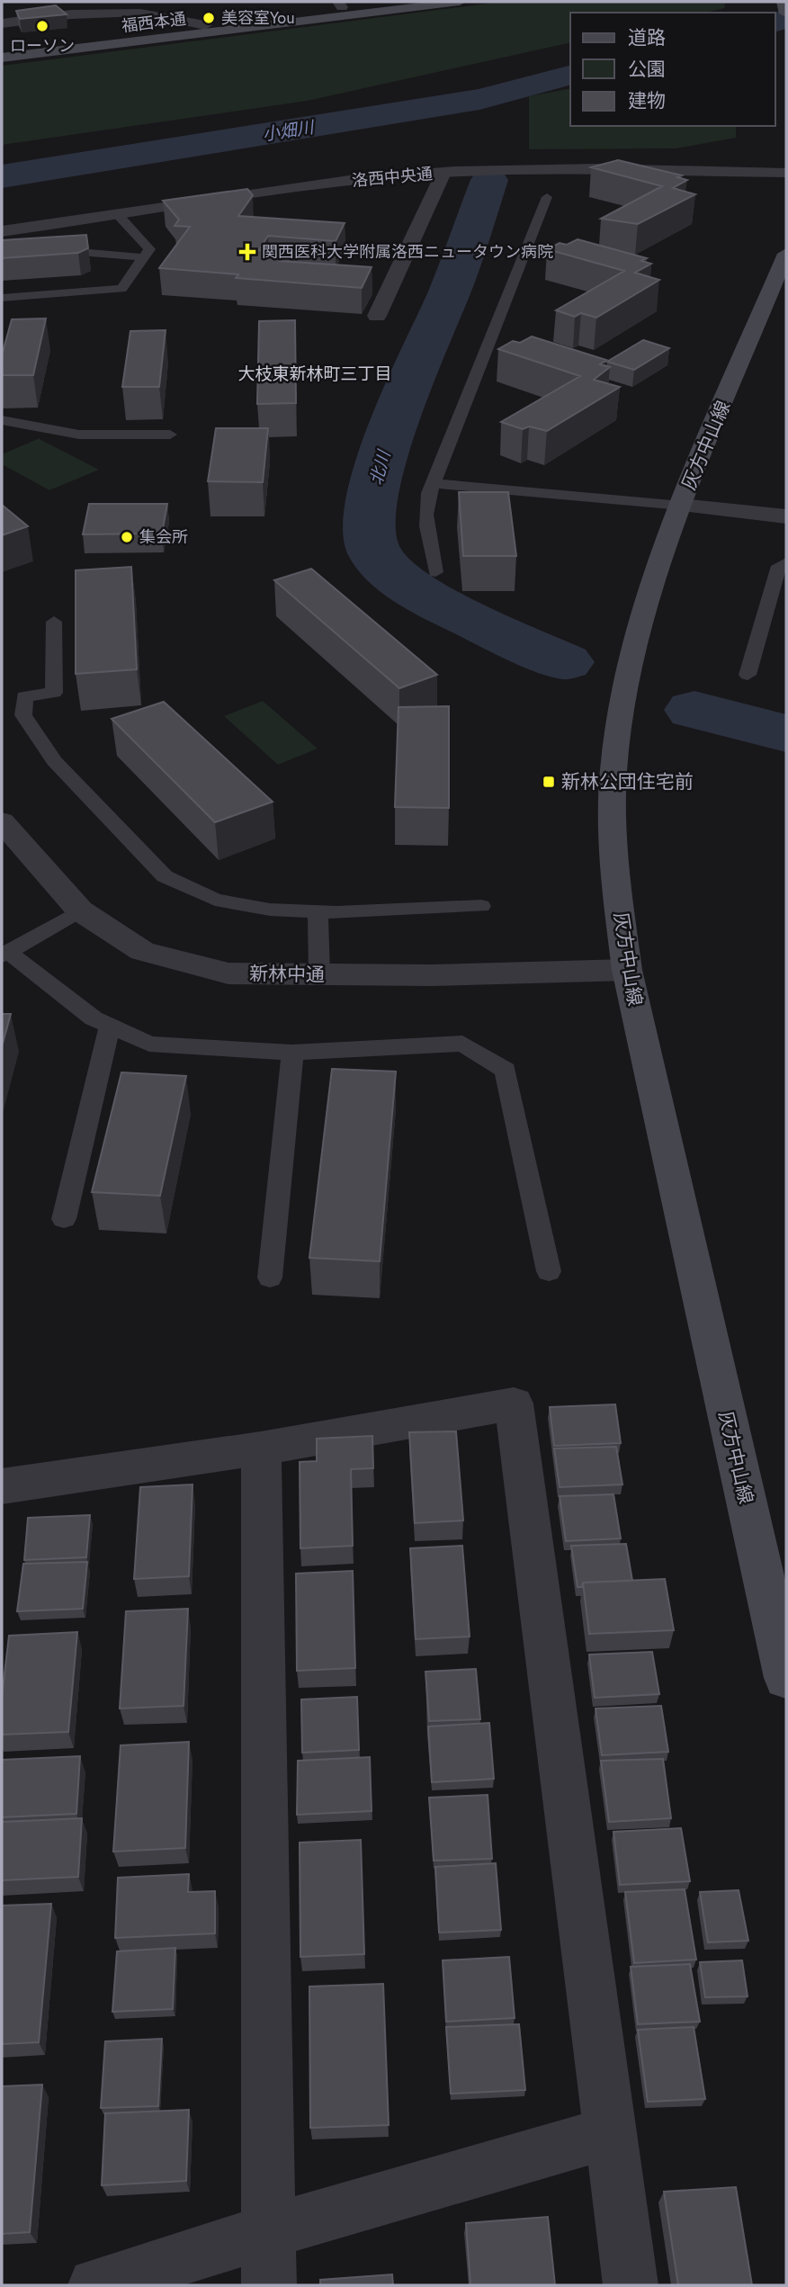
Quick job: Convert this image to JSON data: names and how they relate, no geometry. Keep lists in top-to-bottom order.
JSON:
{
  "streets": {
    "main road": ["福西本通", "灰方中山線"],
    "street": ["洛西中央通", "新林中通"]
  },
  "crossings": [
    ["灰方中山線", "新林中通"]
  ],
  "districts": ["大枝東新林町三丁目"],
  "water": ["小畑川", "北川"],
  "places": {
    "other": ["美容室You", "ローソン", "集会所"],
    "health": ["関西医科大学附属洛西ニュータウン病院"],
    "transit": ["新林公団住宅前"]
  },
  "legend": ["道路", "公園", "建物"]
}
